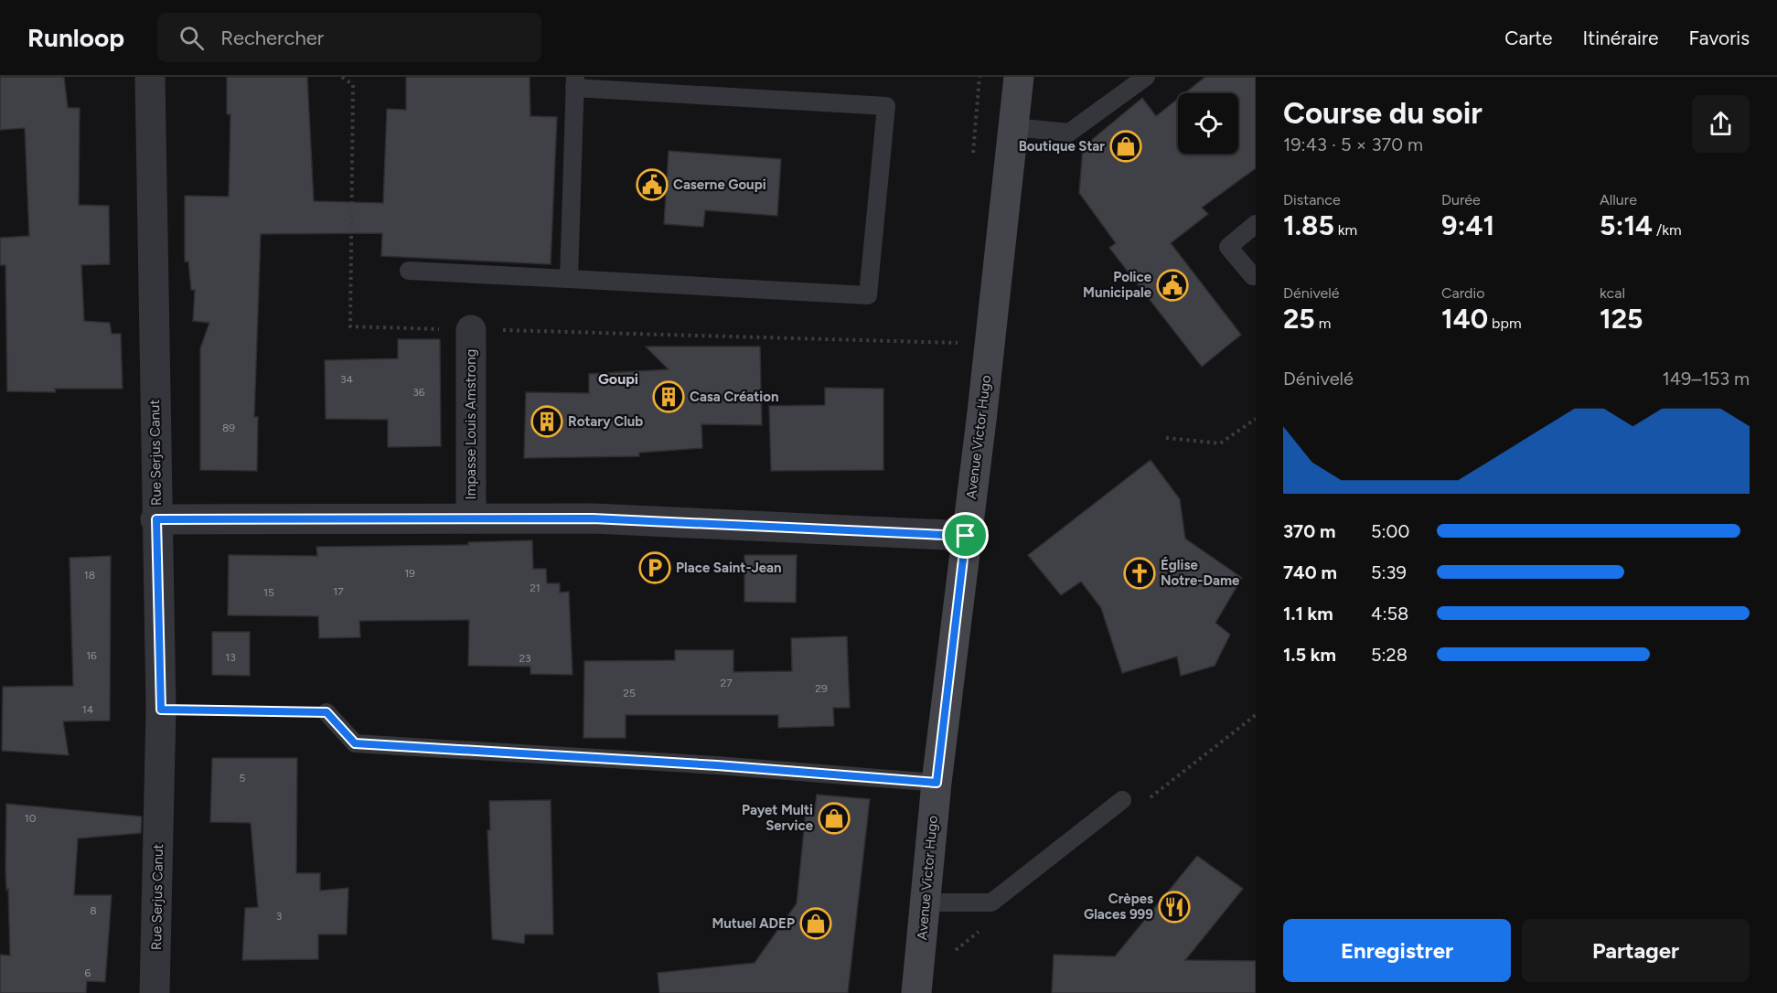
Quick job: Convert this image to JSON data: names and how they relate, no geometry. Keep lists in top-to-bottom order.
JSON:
{
  "streets": {
    "main road": ["Avenue Victor Hugo"],
    "street": ["Impasse Louis Amstrong", "Rue Serjus Canut"]
  },
  "districts": ["Goupi"],
  "places": {
    "shop": ["Boutique Star", "Payet Multi Service", "Mutuel ADEP"],
    "public building": ["Caserne Goupi", "Police Municipale"],
    "building": ["Casa Création", "Rotary Club"],
    "parking": ["Place Saint-Jean"],
    "church": ["Église Notre-Dame"],
    "restaurant": ["Crèpes Glaces 999"]
  },
  "house_numbers": [
    "34",
    "36",
    "89",
    "19",
    "18",
    "21",
    "17",
    "15",
    "16",
    "13",
    "23",
    "27",
    "29",
    "25",
    "14",
    "5",
    "10",
    "8",
    "3",
    "6"
  ],
  "page": {
    "header": "Runloop",
    "search": "Rechercher",
    "nav": ["Carte", "Itinéraire", "Favoris"],
    "heading": ["Course du soir", "19:43 · 5 × 370 m"],
    "stats": [
      ["Distance", "1.85 km"],
      ["Durée", "9:41"],
      ["Allure", "5:14 /km"],
      ["Dénivelé", "25 m"],
      ["Cardio", "140 bpm"],
      ["kcal", "125"]
    ],
    "chart": ["Dénivelé", "149–153 m"],
    "list": [
      {
        "name": "370 m",
        "note": "5:00"
      },
      {
        "name": "740 m",
        "note": "5:39"
      },
      {
        "name": "1.1 km",
        "note": "4:58"
      },
      {
        "name": "1.5 km",
        "note": "5:28"
      }
    ],
    "buttons": ["Enregistrer", "Partager"]
  }
}
